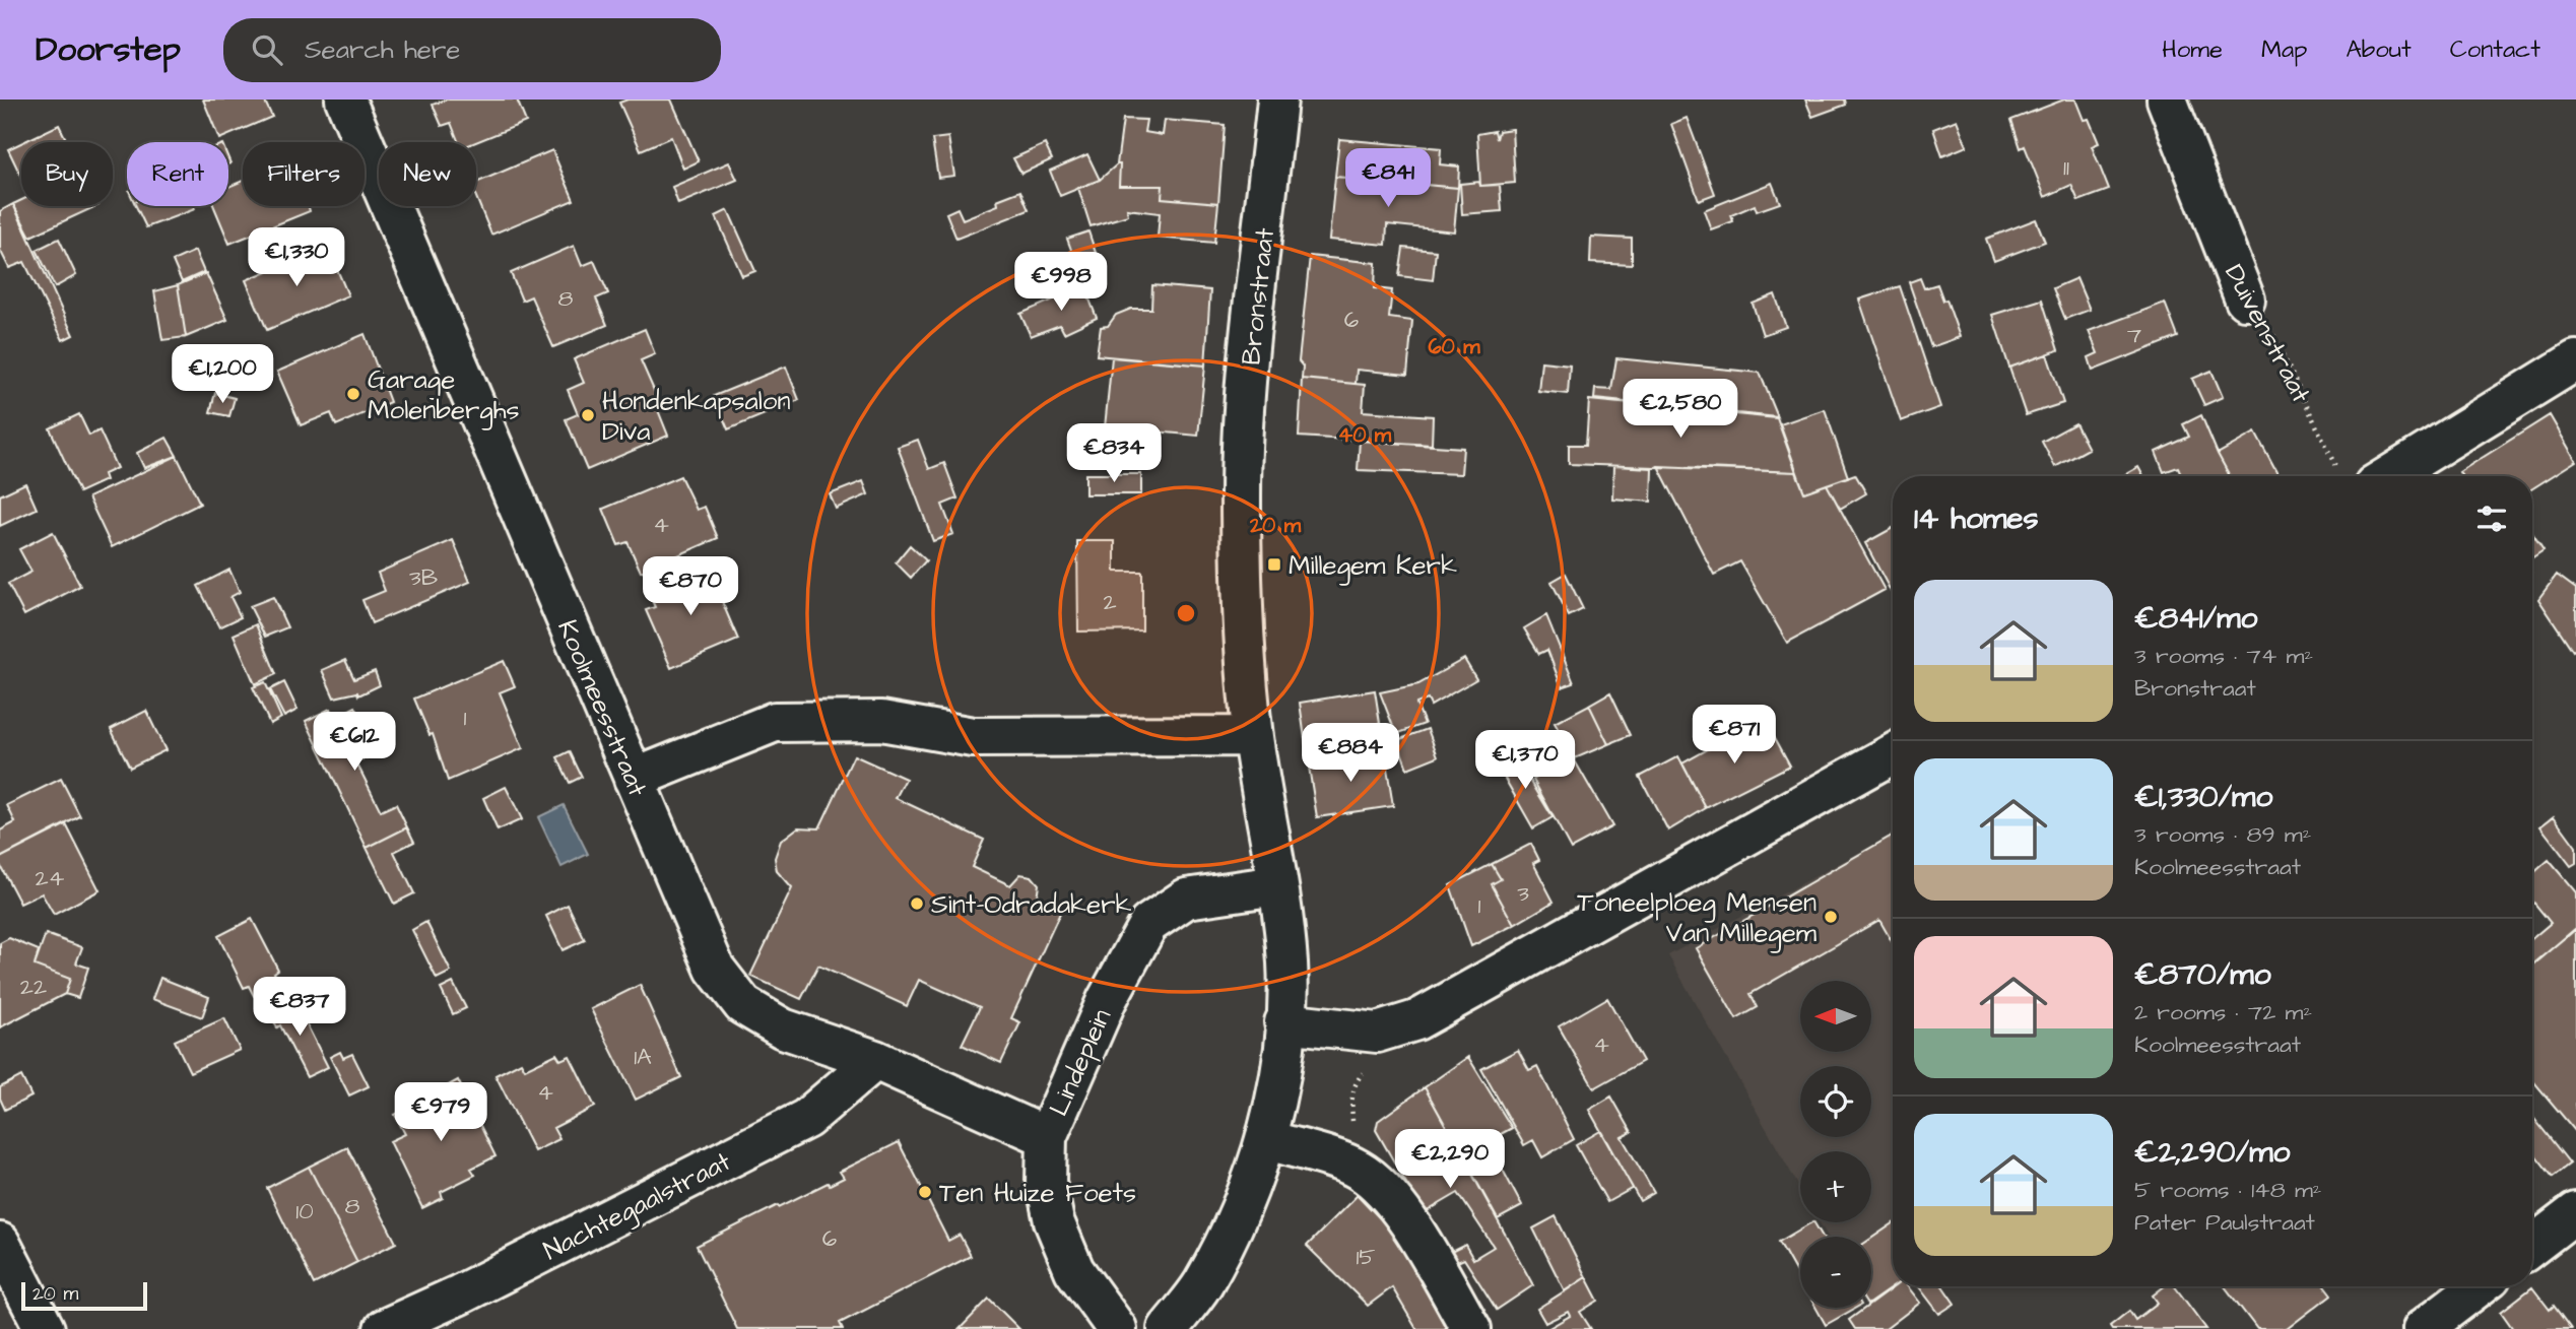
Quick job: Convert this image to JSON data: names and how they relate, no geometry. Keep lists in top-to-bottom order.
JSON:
{
  "streets": {
    "street": [
      "Bronstraat",
      "Duivenstraat",
      "Koolmeesstraat",
      "Lindeplein",
      "Nachtegaalstraat"
    ]
  },
  "crossings": [
    ["Koolmeesstraat", "Lindeplein"],
    ["Koolmeesstraat", "Nachtegaalstraat"]
  ],
  "places": {
    "other": [
      "Garage Molenberghs",
      "Hondenkapsalon Diva",
      "Sint-Odradakerk",
      "Toneelploeg Mensen Van Millegem",
      "Ten Huize Foets"
    ],
    "transit": ["Millegem Kerk"]
  },
  "house_numbers": [
    "11",
    "8",
    "6",
    "7",
    "4",
    "3B",
    "2",
    "1",
    "24",
    "3",
    "1",
    "22",
    "4",
    "1A",
    "4",
    "8",
    "10",
    "6",
    "15"
  ],
  "scale_bar": "20 m",
  "north": "left",
  "page": {
    "header": "Doorstep",
    "search": "Search here",
    "nav": [
      "Home",
      "Map",
      "About",
      "Contact"
    ],
    "chip": [
      "Buy",
      "Rent",
      "Filters",
      "New"
    ],
    "price": [
      "€841",
      "€1,330",
      "€998",
      "€1,200",
      "€2,580",
      "€834",
      "€870",
      "€871",
      "€612",
      "€884",
      "€1,370",
      "€837",
      "€979",
      "€2,290"
    ],
    "heading": "14 homes",
    "list": [
      {
        "name": "€841/mo",
        "note": "3 rooms · 74 m² · Bronstraat"
      },
      {
        "name": "€1,330/mo",
        "note": "3 rooms · 89 m² · Koolmeesstraat"
      },
      {
        "name": "€870/mo",
        "note": "2 rooms · 72 m² · Koolmeesstraat"
      },
      {
        "name": "€2,290/mo",
        "note": "5 rooms · 148 m² · Pater Paulstraat"
      }
    ],
    "map_buttons": ["+", "−"],
    "scale": "20 m"
  },
  "rings": ["60 m", "40 m", "20 m"]
}
